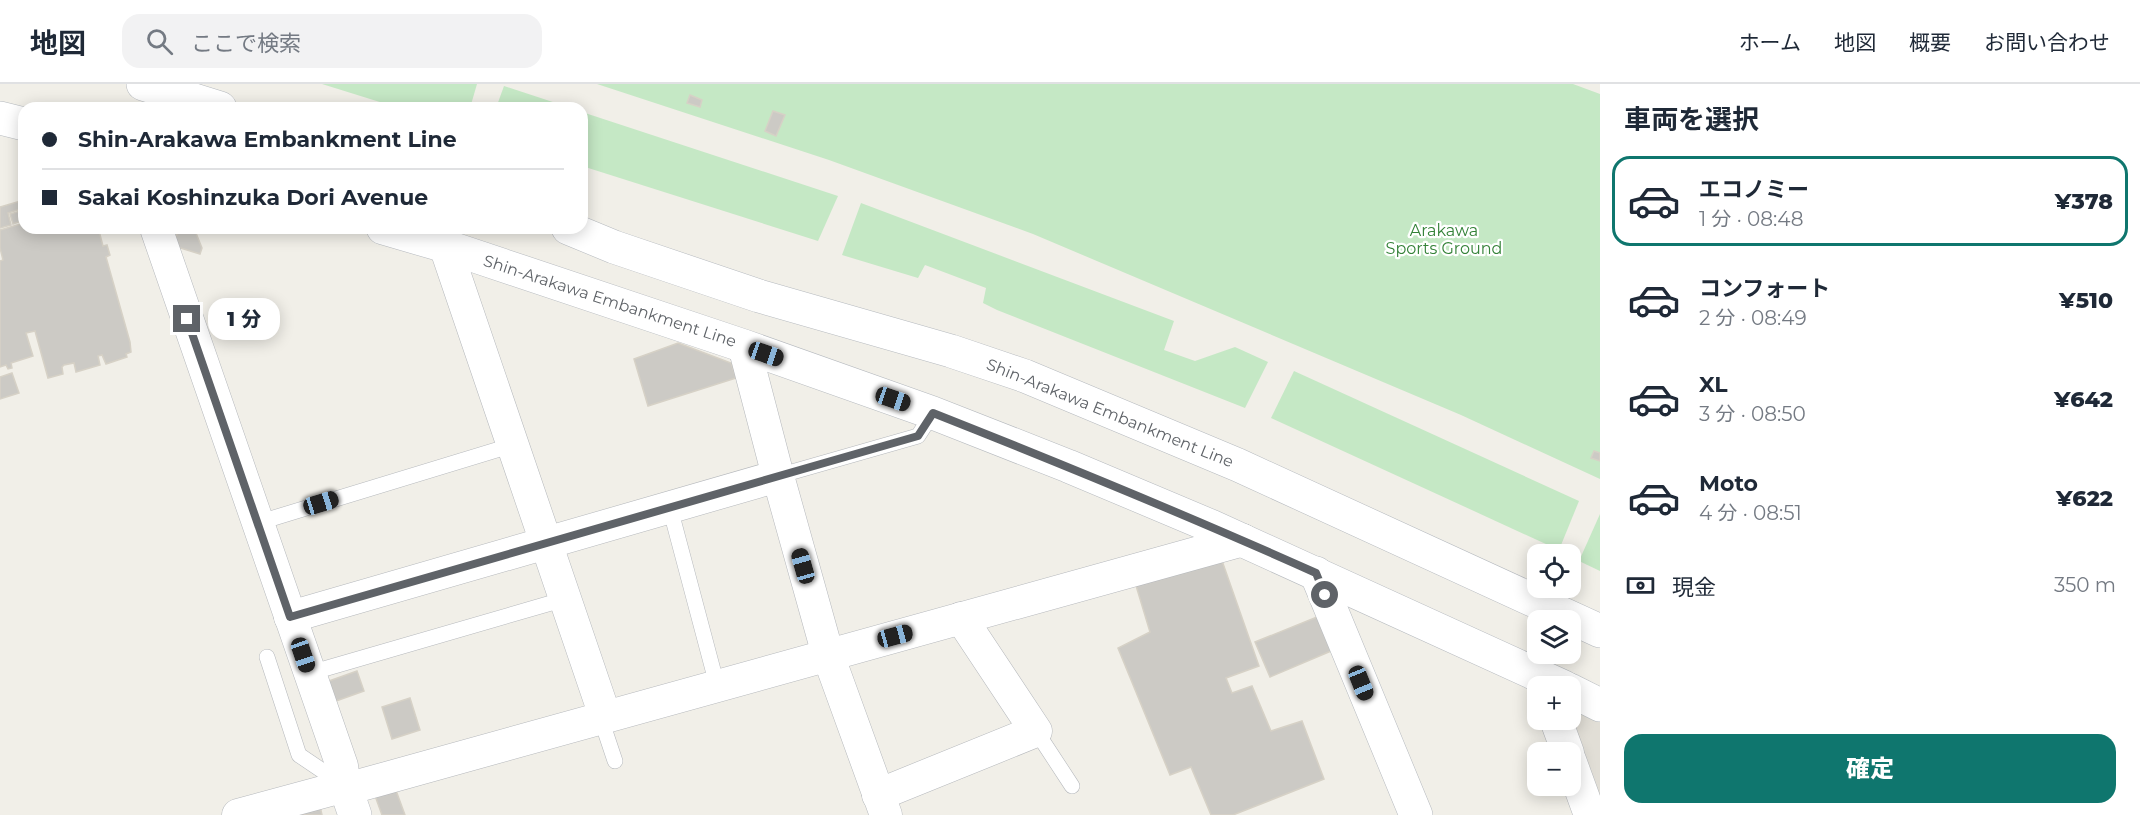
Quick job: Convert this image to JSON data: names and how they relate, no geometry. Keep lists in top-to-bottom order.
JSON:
{
  "streets": {
    "main road": ["Shin-Arakawa Embankment Line"]
  },
  "parks": ["Arakawa Sports Ground"],
  "page": {
    "header": "地図",
    "search": "ここで検索",
    "nav": [
      "ホーム",
      "地図",
      "概要",
      "お問い合わせ"
    ],
    "heading": "車両を選択",
    "banner": ["Shin-Arakawa Embankment Line", "Sakai Koshinzuka Dori Avenue"],
    "list": [
      {
        "name": "エコノミー",
        "note": "1 分 · 08:48",
        "value": "¥378"
      },
      {
        "name": "コンフォート",
        "note": "2 分 · 08:49",
        "value": "¥510"
      },
      {
        "name": "XL",
        "note": "3 分 · 08:50",
        "value": "¥642"
      },
      {
        "name": "Moto",
        "note": "4 分 · 08:51",
        "value": "¥622"
      }
    ],
    "bubble": "1 分",
    "map_buttons": ["+", "−"],
    "pay": ["現金", "350 m"],
    "buttons": "確定"
  }
}
